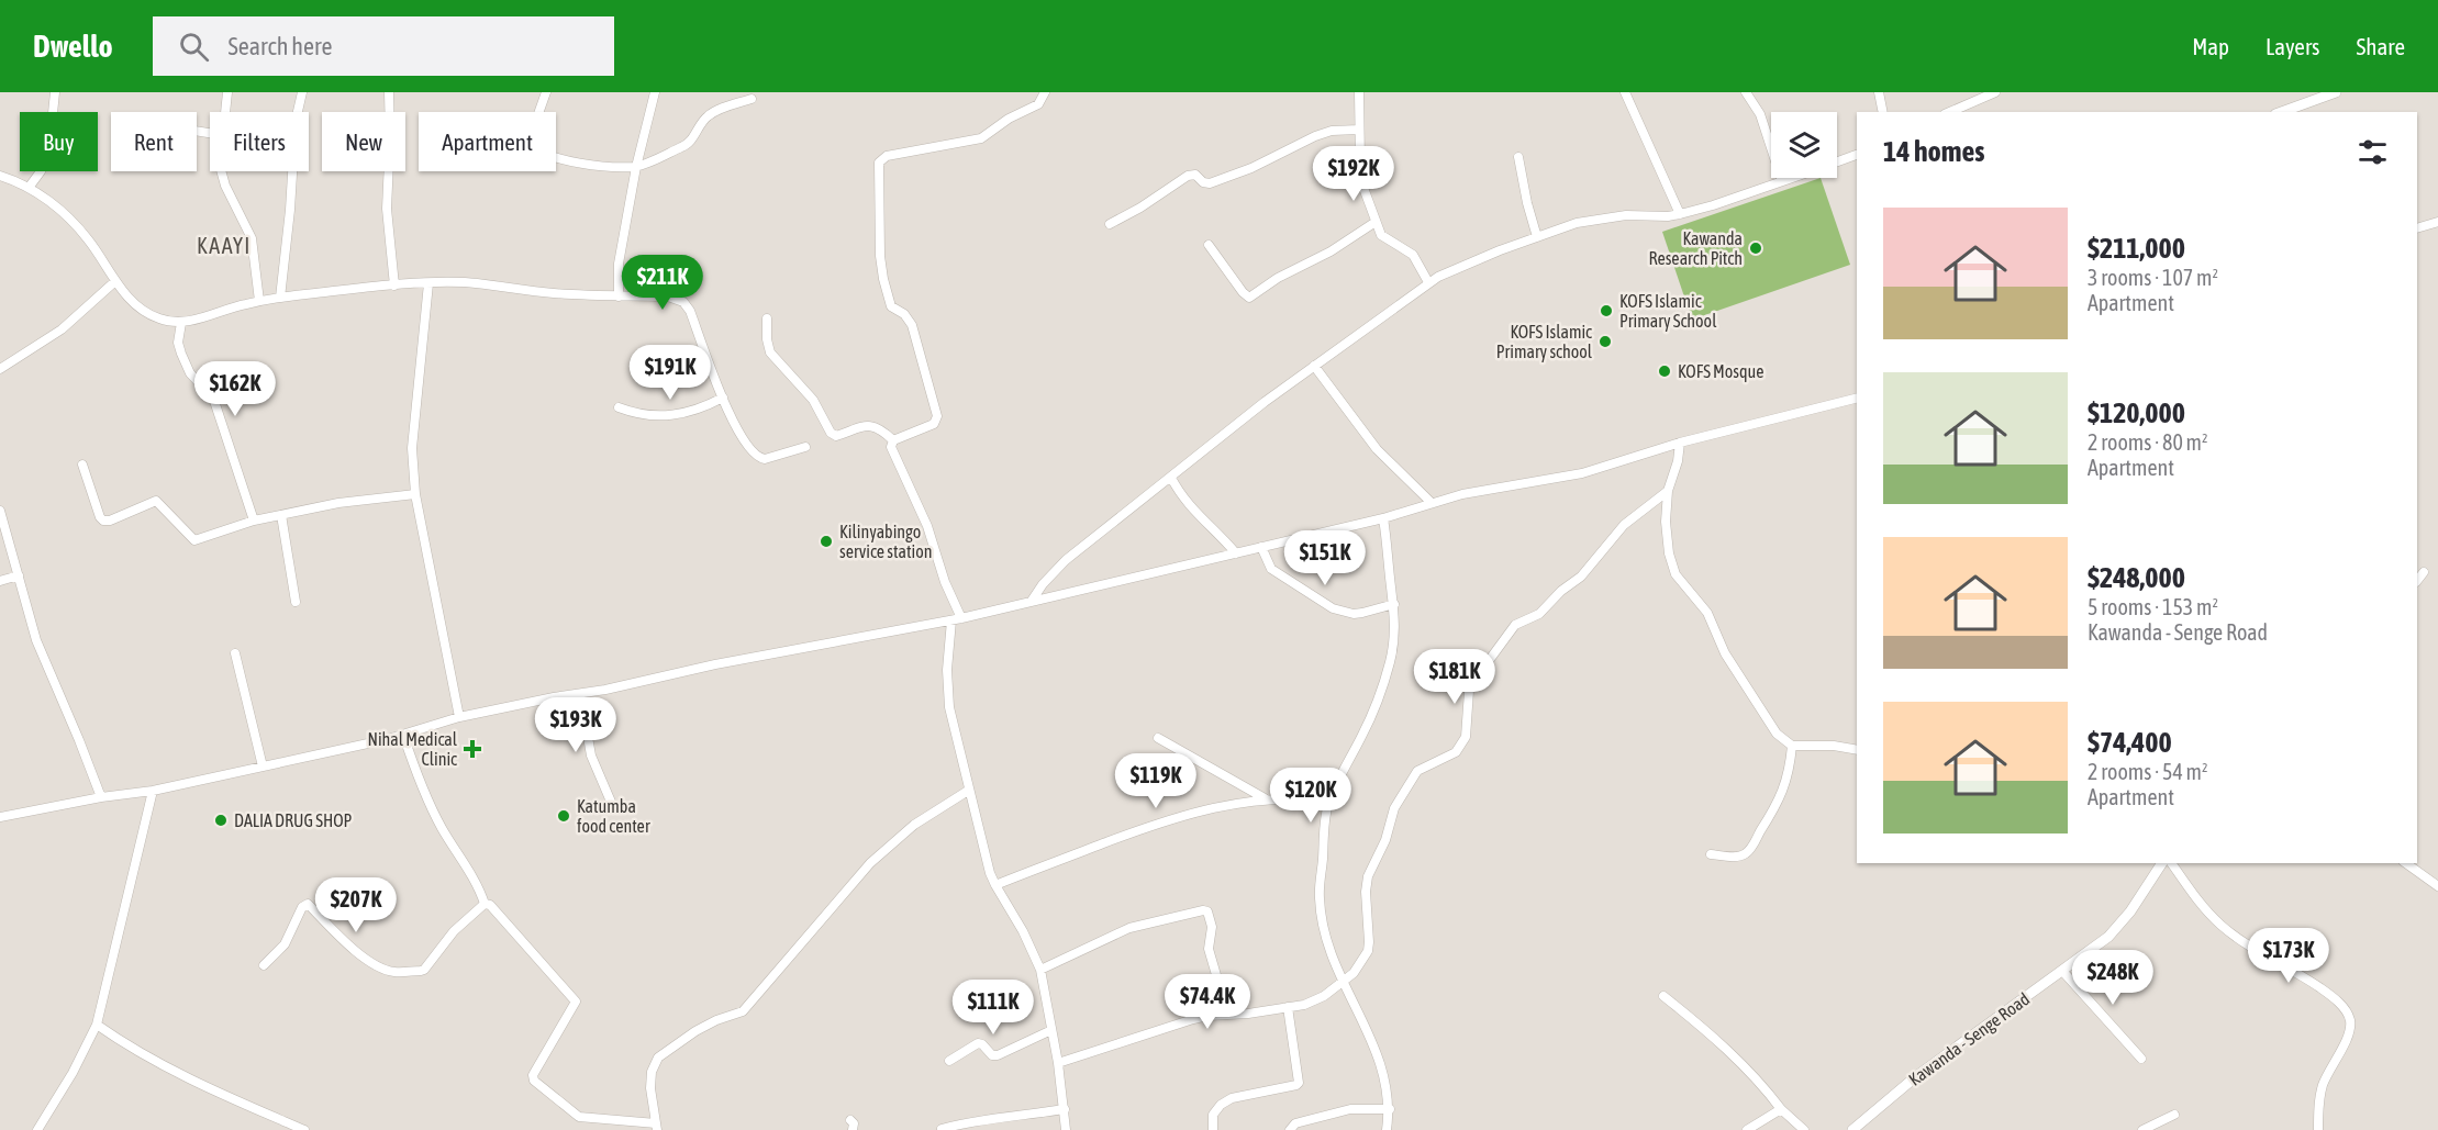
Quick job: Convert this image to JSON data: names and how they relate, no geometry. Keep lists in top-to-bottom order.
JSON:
{
  "streets": {
    "street": ["Kawanda - Senge Road"]
  },
  "districts": ["KAAYI"],
  "places": {
    "other": [
      "Kawanda Research Pitch",
      "KOFS Islamic Primary School",
      "KOFS Islamic Primary school",
      "KOFS Mosque",
      "Kilinyabingo service station",
      "Katumba food center",
      "DALIA DRUG SHOP"
    ],
    "health": ["Nihal Medical Clinic"]
  },
  "page": {
    "header": "Dwello",
    "search": "Search here",
    "nav": ["Map", "Layers", "Share"],
    "chip": [
      "Buy",
      "Rent",
      "Filters",
      "New",
      "Apartment"
    ],
    "heading": "14 homes",
    "price": [
      "$192K",
      "$211K",
      "$191K",
      "$162K",
      "$151K",
      "$181K",
      "$193K",
      "$119K",
      "$120K",
      "$207K",
      "$173K",
      "$248K",
      "$74.4K",
      "$111K"
    ],
    "list": [
      {
        "name": "$211,000",
        "note": "3 rooms · 107 m² · Apartment"
      },
      {
        "name": "$120,000",
        "note": "2 rooms · 80 m² · Apartment"
      },
      {
        "name": "$248,000",
        "note": "5 rooms · 153 m² · Kawanda - Senge Road"
      },
      {
        "name": "$74,400",
        "note": "2 rooms · 54 m² · Apartment"
      }
    ]
  }
}
